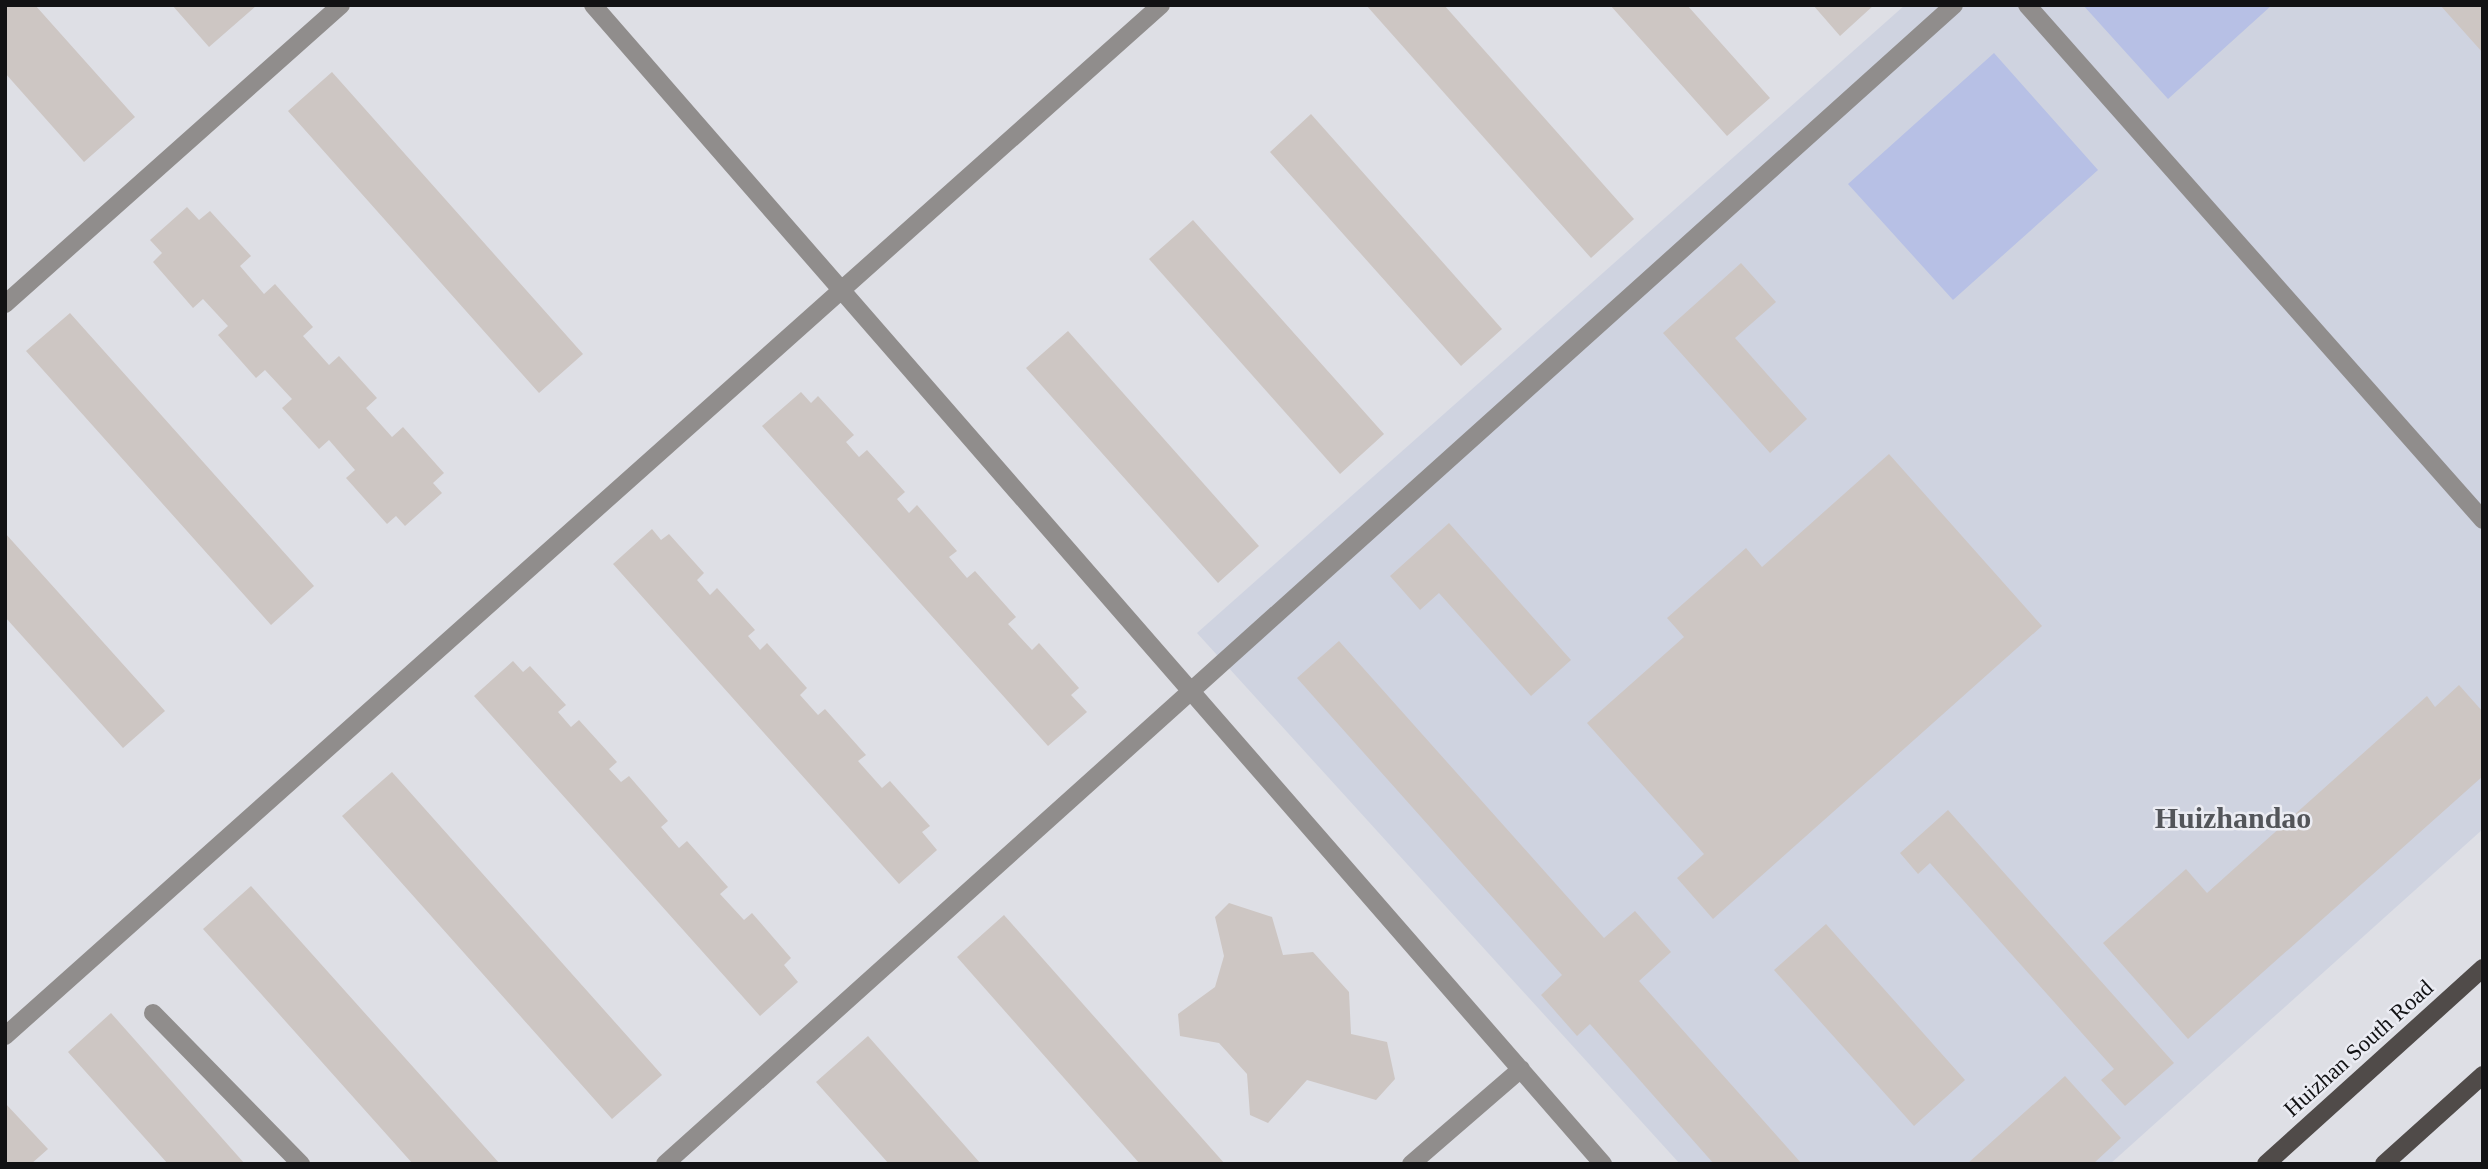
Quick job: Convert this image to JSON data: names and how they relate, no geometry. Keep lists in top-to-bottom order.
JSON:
{
  "streets": {
    "main road": ["Huizhan South Road"]
  },
  "districts": ["Huizhandao"]
}
